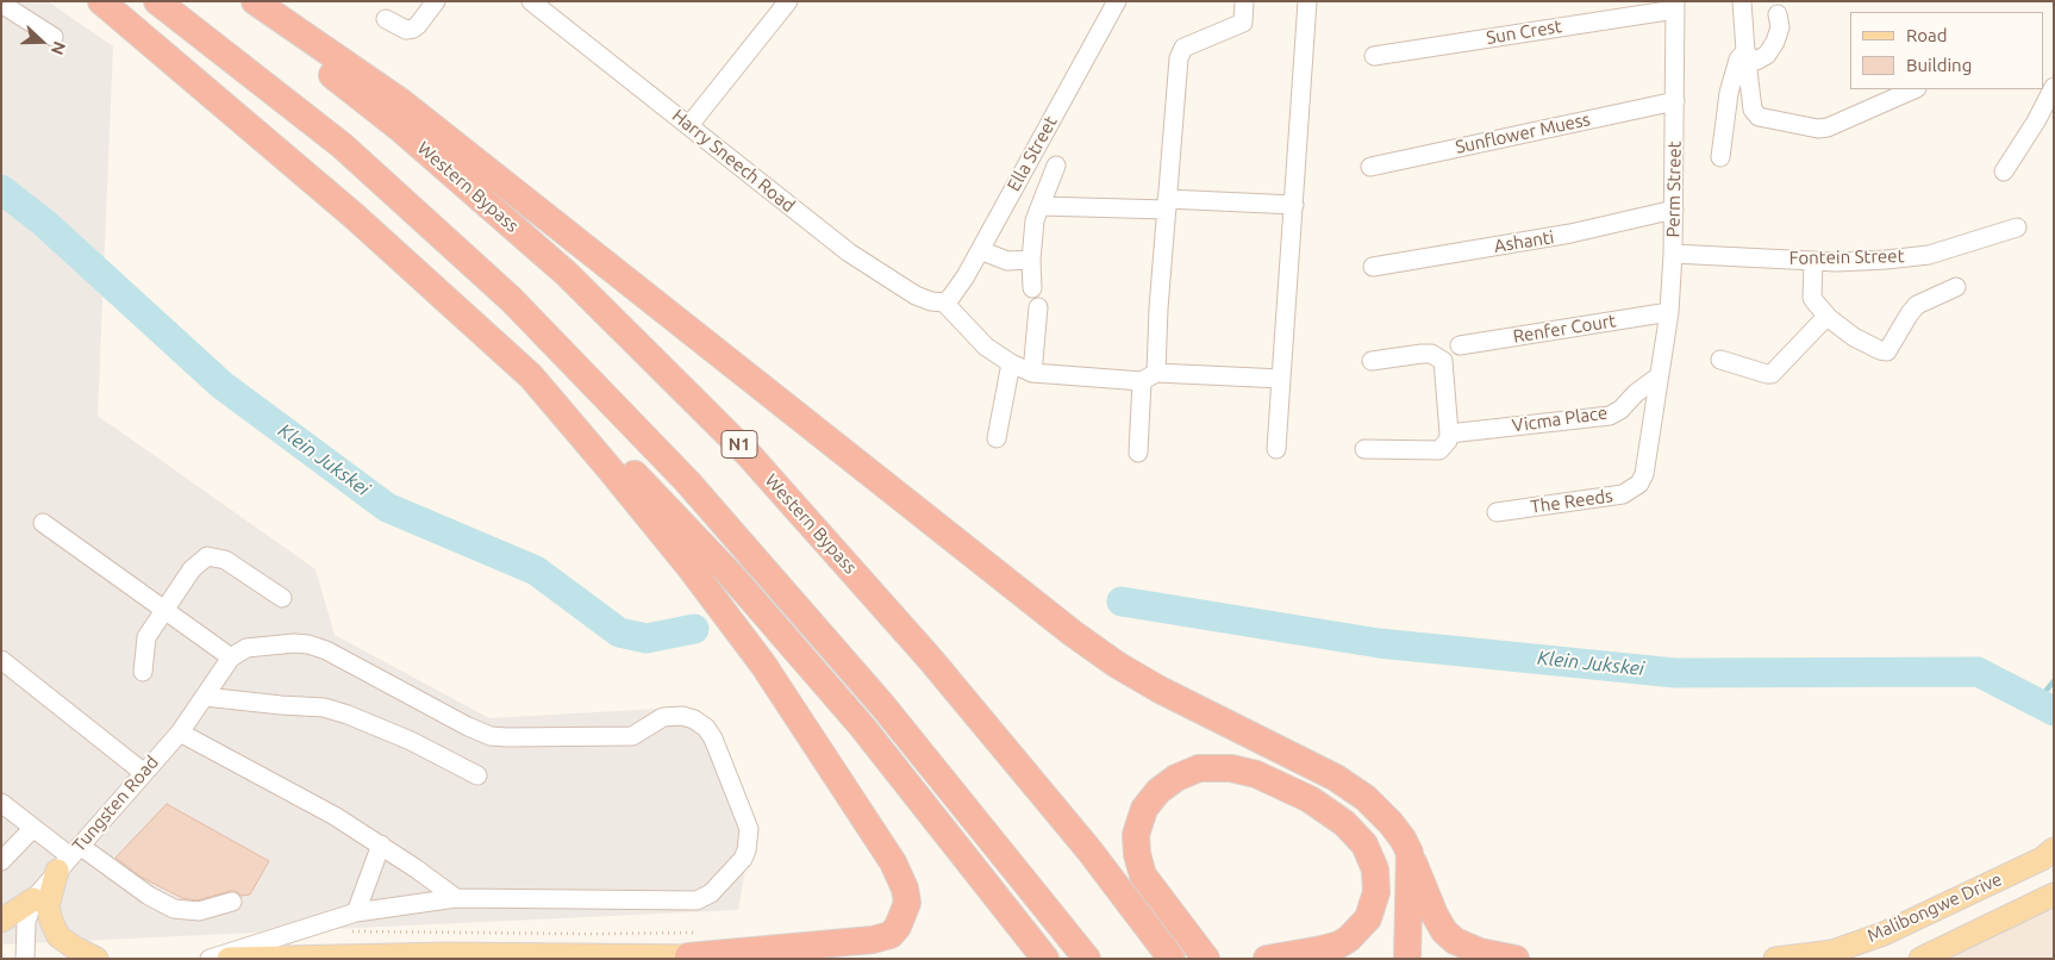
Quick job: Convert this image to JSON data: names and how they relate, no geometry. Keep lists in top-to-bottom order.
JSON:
{
  "streets": {
    "highway": ["Western Bypass", "N1"],
    "main road": ["Malibongwe Drive"],
    "street": [
      "Sun Crest",
      "Sunflower Muess",
      "Ella Street",
      "Harry Sneech Road",
      "Perm Street",
      "Ashanti",
      "Fontein Street",
      "Renfer Court",
      "Vicma Place",
      "The Reeds",
      "Tungsten Road"
    ]
  },
  "crossings": [
    ["Sun Crest", "Perm Street"],
    ["Sunflower Muess", "Perm Street"],
    ["Ella Street", "Harry Sneech Road"],
    ["Perm Street", "Ashanti"],
    ["Perm Street", "Fontein Street"],
    ["Perm Street", "Renfer Court"],
    ["Perm Street", "Vicma Place"],
    ["Perm Street", "The Reeds"],
    ["Vicma Place", "The Reeds"]
  ],
  "water": ["Klein Jukskei"],
  "legend": ["Road", "Building"],
  "north": "right"
}
